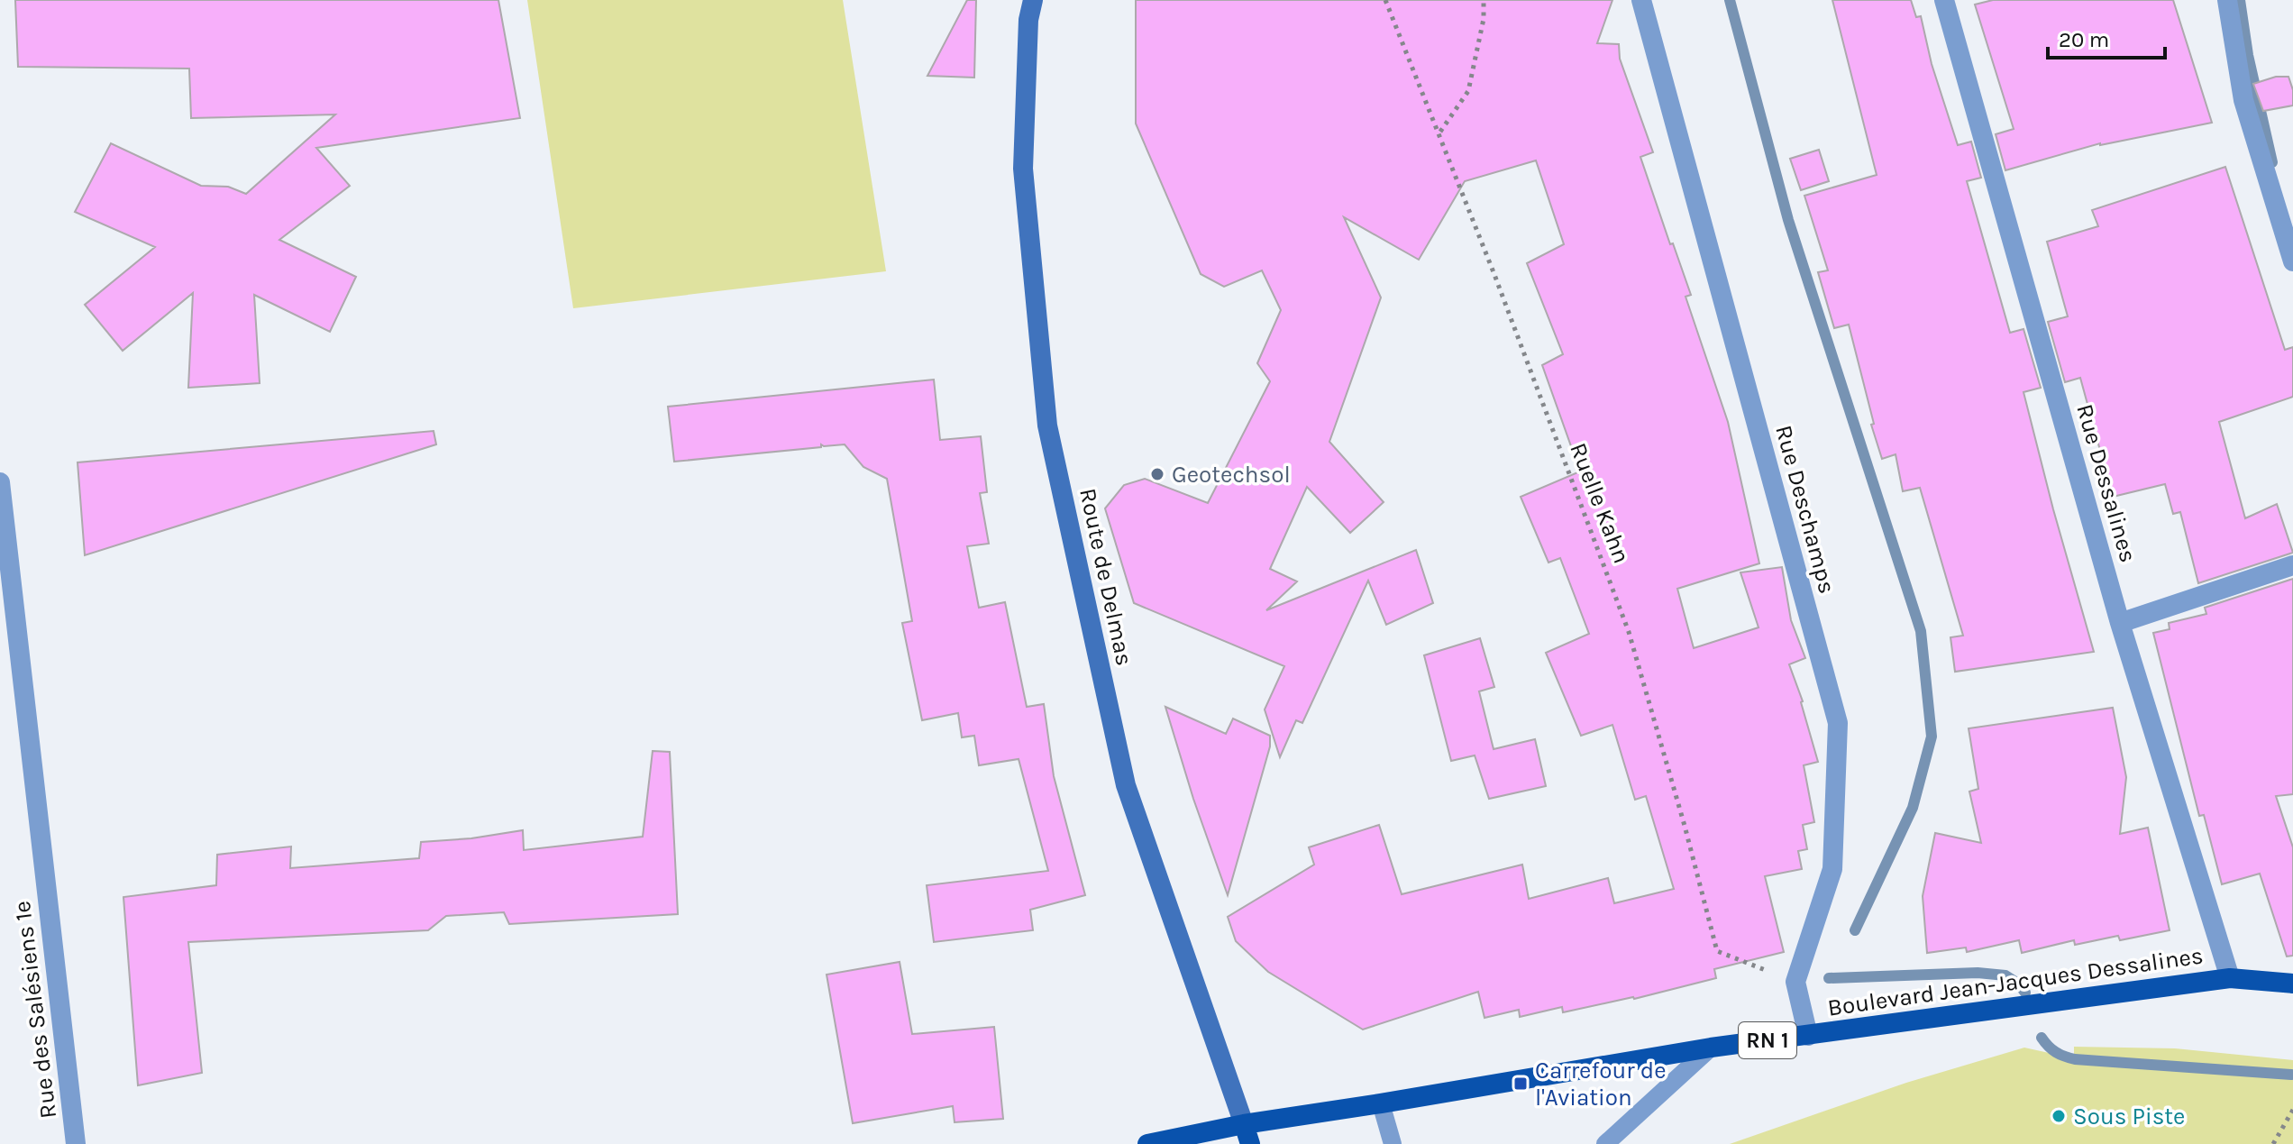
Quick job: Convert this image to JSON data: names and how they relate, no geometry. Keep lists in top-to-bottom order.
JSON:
{
  "streets": {
    "main road": ["Route de Delmas", "Boulevard Jean-Jacques Dessalines", "RN 1"],
    "street": ["Rue Dessalines", "Rue Deschamps", "Rue des Salésiens 1e"],
    "path": ["Ruelle Kahn"]
  },
  "crossings": [
    ["Rue Dessalines", "Boulevard Jean-Jacques Dessalines"],
    ["Ruelle Kahn", "Rue Deschamps"],
    ["Route de Delmas", "Boulevard Jean-Jacques Dessalines"]
  ],
  "places": {
    "other": ["Geotechsol", "Sous Piste"],
    "transit": ["Carrefour de l'Aviation"]
  },
  "scale_bar": "20 m"
}
